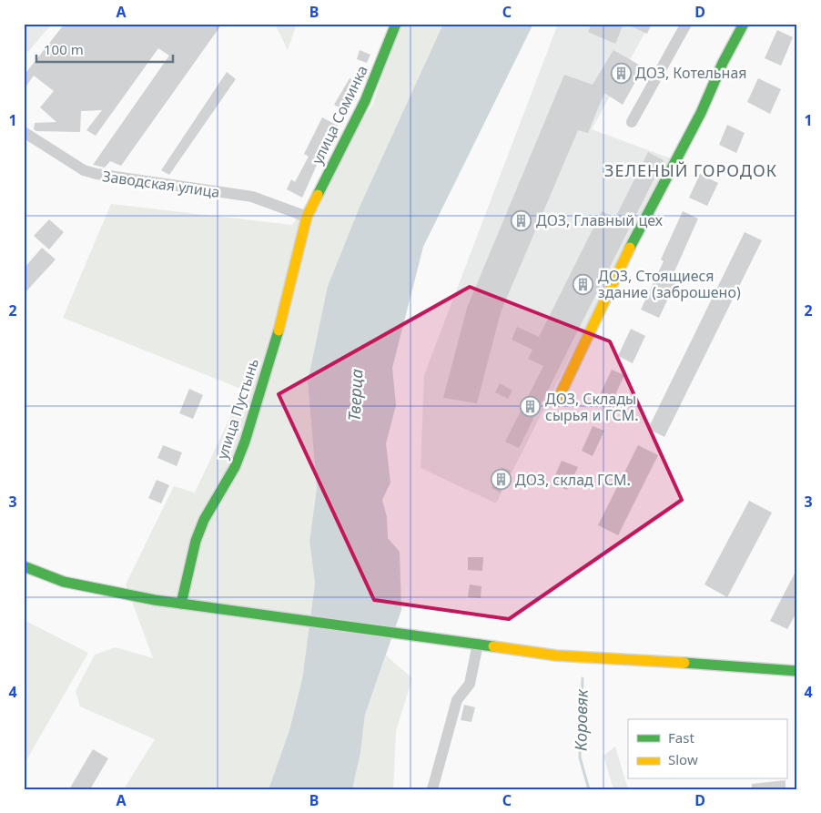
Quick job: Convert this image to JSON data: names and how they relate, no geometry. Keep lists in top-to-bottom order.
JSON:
{
  "streets": {
    "street": ["улица Соминка", "Заводская улица", "улица Пустынь"]
  },
  "crossings": [
    ["улица Соминка", "Заводская улица"],
    ["улица Соминка", "улица Пустынь"],
    ["Заводская улица", "улица Пустынь"]
  ],
  "districts": ["ЗЕЛЕНЫЙ ГОРОДОК"],
  "water": ["Тверца", "Коровяк"],
  "places": {
    "building": [
      "ДОЗ, Котельная",
      "ДОЗ, Главный цех",
      "ДОЗ, Стоящиеся здание (заброшено)",
      "ДОЗ, Склады сырья и ГСМ.",
      "ДОЗ, склад ГСМ."
    ]
  },
  "legend": ["Fast", "Slow"],
  "scale_bar": "100 m",
  "grid": {
    "columns": [
      "A",
      "B",
      "C",
      "D"
    ],
    "rows": [
      "1",
      "2",
      "3",
      "4"
    ]
  }
}
